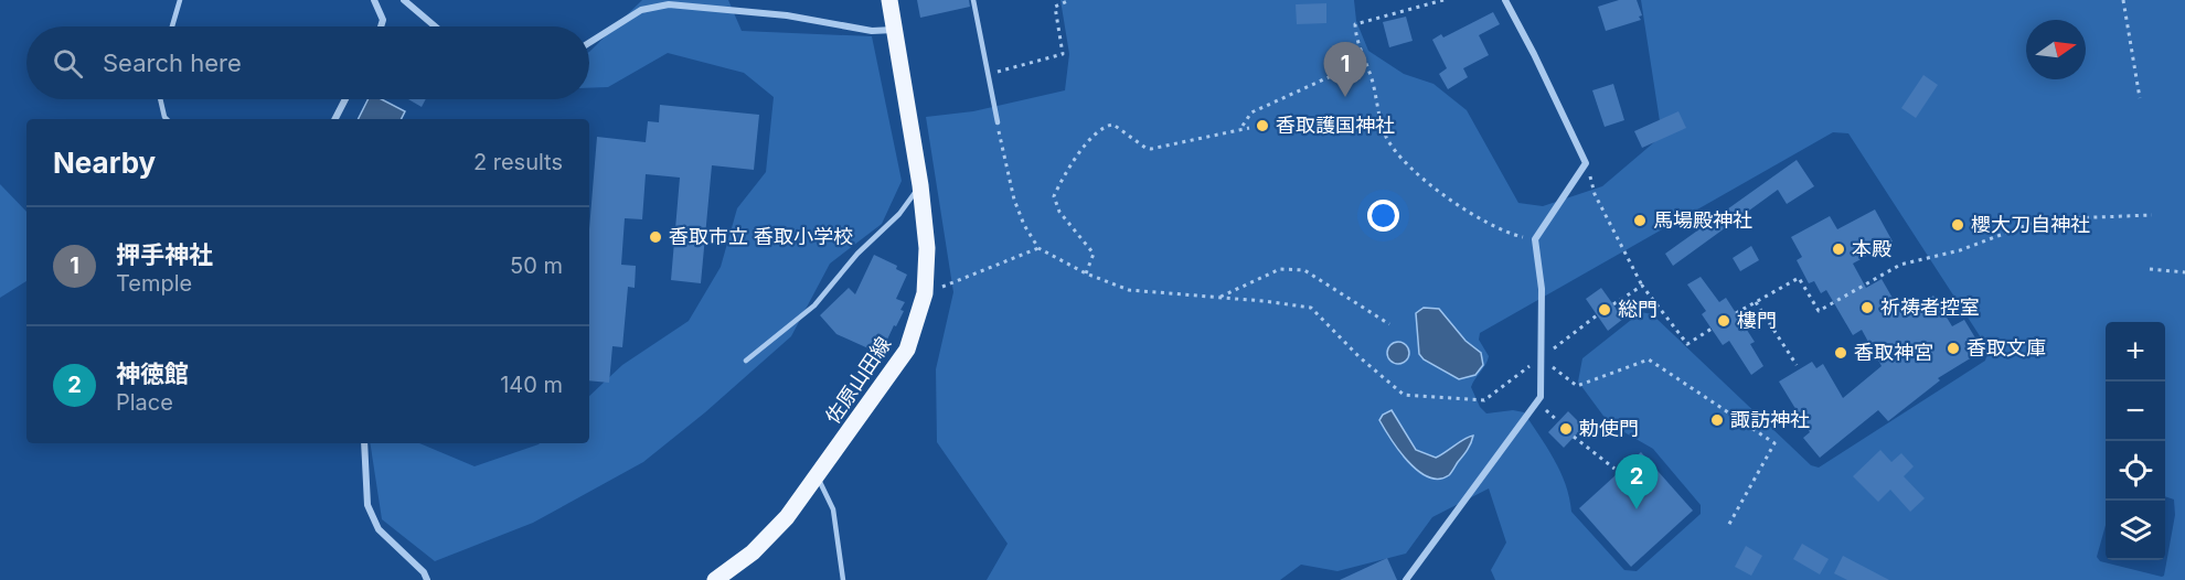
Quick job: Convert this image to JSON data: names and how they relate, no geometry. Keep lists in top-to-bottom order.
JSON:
{
  "streets": {
    "main road": ["佐原山田線"]
  },
  "places": [
    "香取護国神社",
    "馬場殿神社",
    "櫻大刀自神社",
    "香取市立 香取小学校",
    "本殿",
    "祈祷者控室",
    "総門",
    "樓門",
    "香取文庫",
    "香取神宮",
    "諏訪神社",
    "勅使門"
  ],
  "north": "right",
  "page": {
    "search": "Search here",
    "pins": ["1", "2"],
    "heading": ["Nearby", "2 results"],
    "list": [
      {
        "mark": "1",
        "name": "押手神社",
        "note": "Temple",
        "value": "50 m"
      },
      {
        "mark": "2",
        "name": "神徳館",
        "note": "Place",
        "value": "140 m"
      }
    ],
    "map_buttons": ["+", "−"]
  }
}
